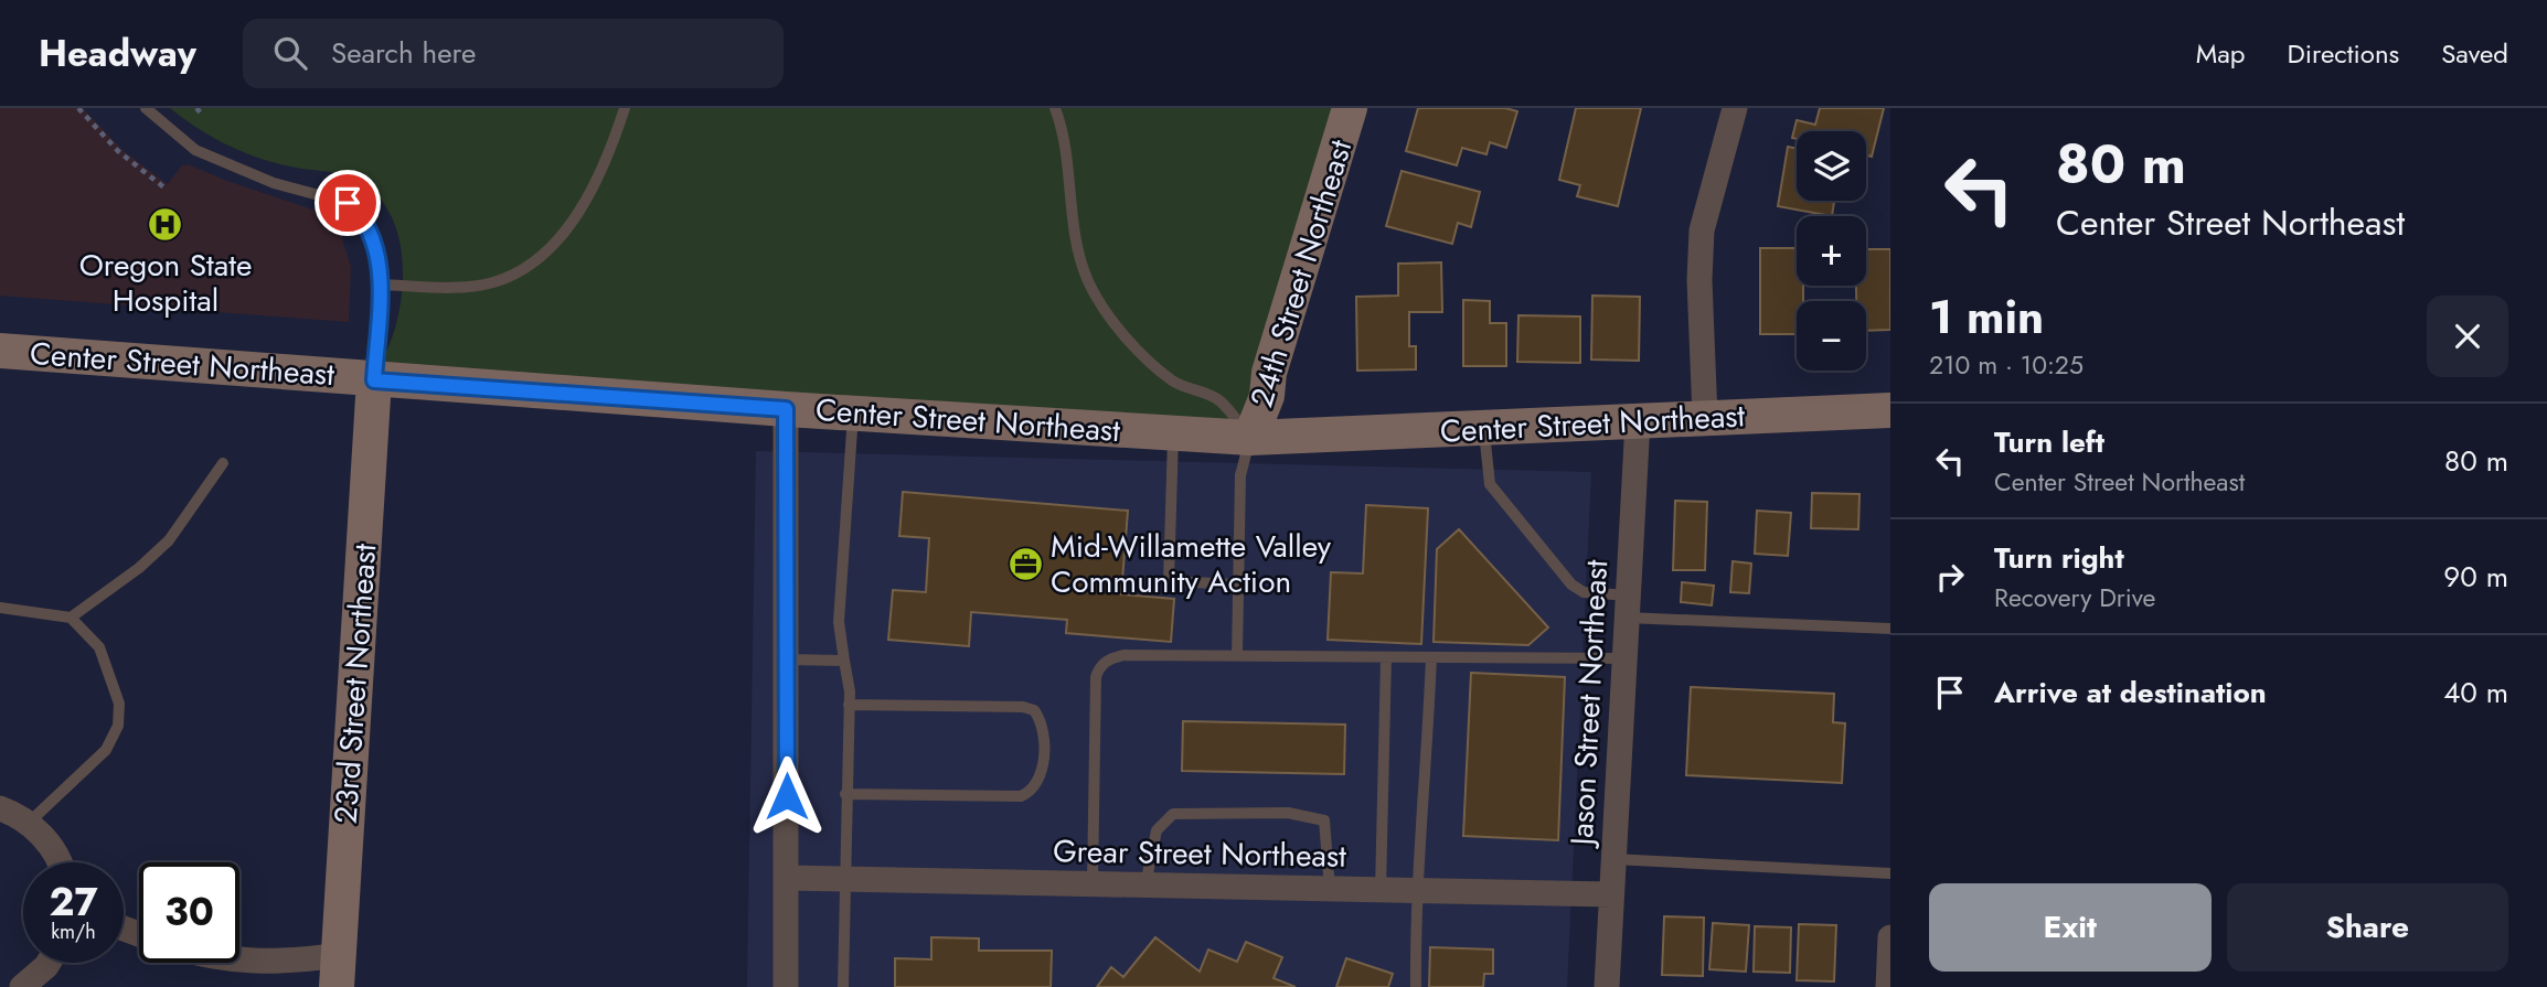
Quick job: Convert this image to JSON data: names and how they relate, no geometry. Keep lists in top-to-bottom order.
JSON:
{
  "streets": {
    "main road": ["24th Street Northeast", "Center Street Northeast", "23rd Street Northeast"],
    "street": ["Jason Street Northeast", "Grear Street Northeast"]
  },
  "crossings": [
    ["24th Street Northeast", "Center Street Northeast"],
    ["Center Street Northeast", "23rd Street Northeast"],
    ["Center Street Northeast", "Jason Street Northeast"],
    ["Jason Street Northeast", "Grear Street Northeast"]
  ],
  "places": {
    "hospital": ["Oregon State Hospital"],
    "office": ["Mid-Willamette Valley Community Action"]
  },
  "page": {
    "header": "Headway",
    "search": "Search here",
    "nav": ["Map", "Directions", "Saved"],
    "turn": ["80 m", "Center Street Northeast"],
    "map_buttons": ["+", "−"],
    "heading": ["1 min", "210 m · 10:25"],
    "list": [
      {
        "name": "Turn left",
        "note": "Center Street Northeast",
        "value": "80 m"
      },
      {
        "name": "Turn right",
        "note": "Recovery Drive",
        "value": "90 m"
      },
      {
        "name": "Arrive at destination",
        "value": "40 m"
      }
    ],
    "speed": "27 km/h",
    "limit": "30",
    "buttons": ["Exit", "Share"]
  }
}
